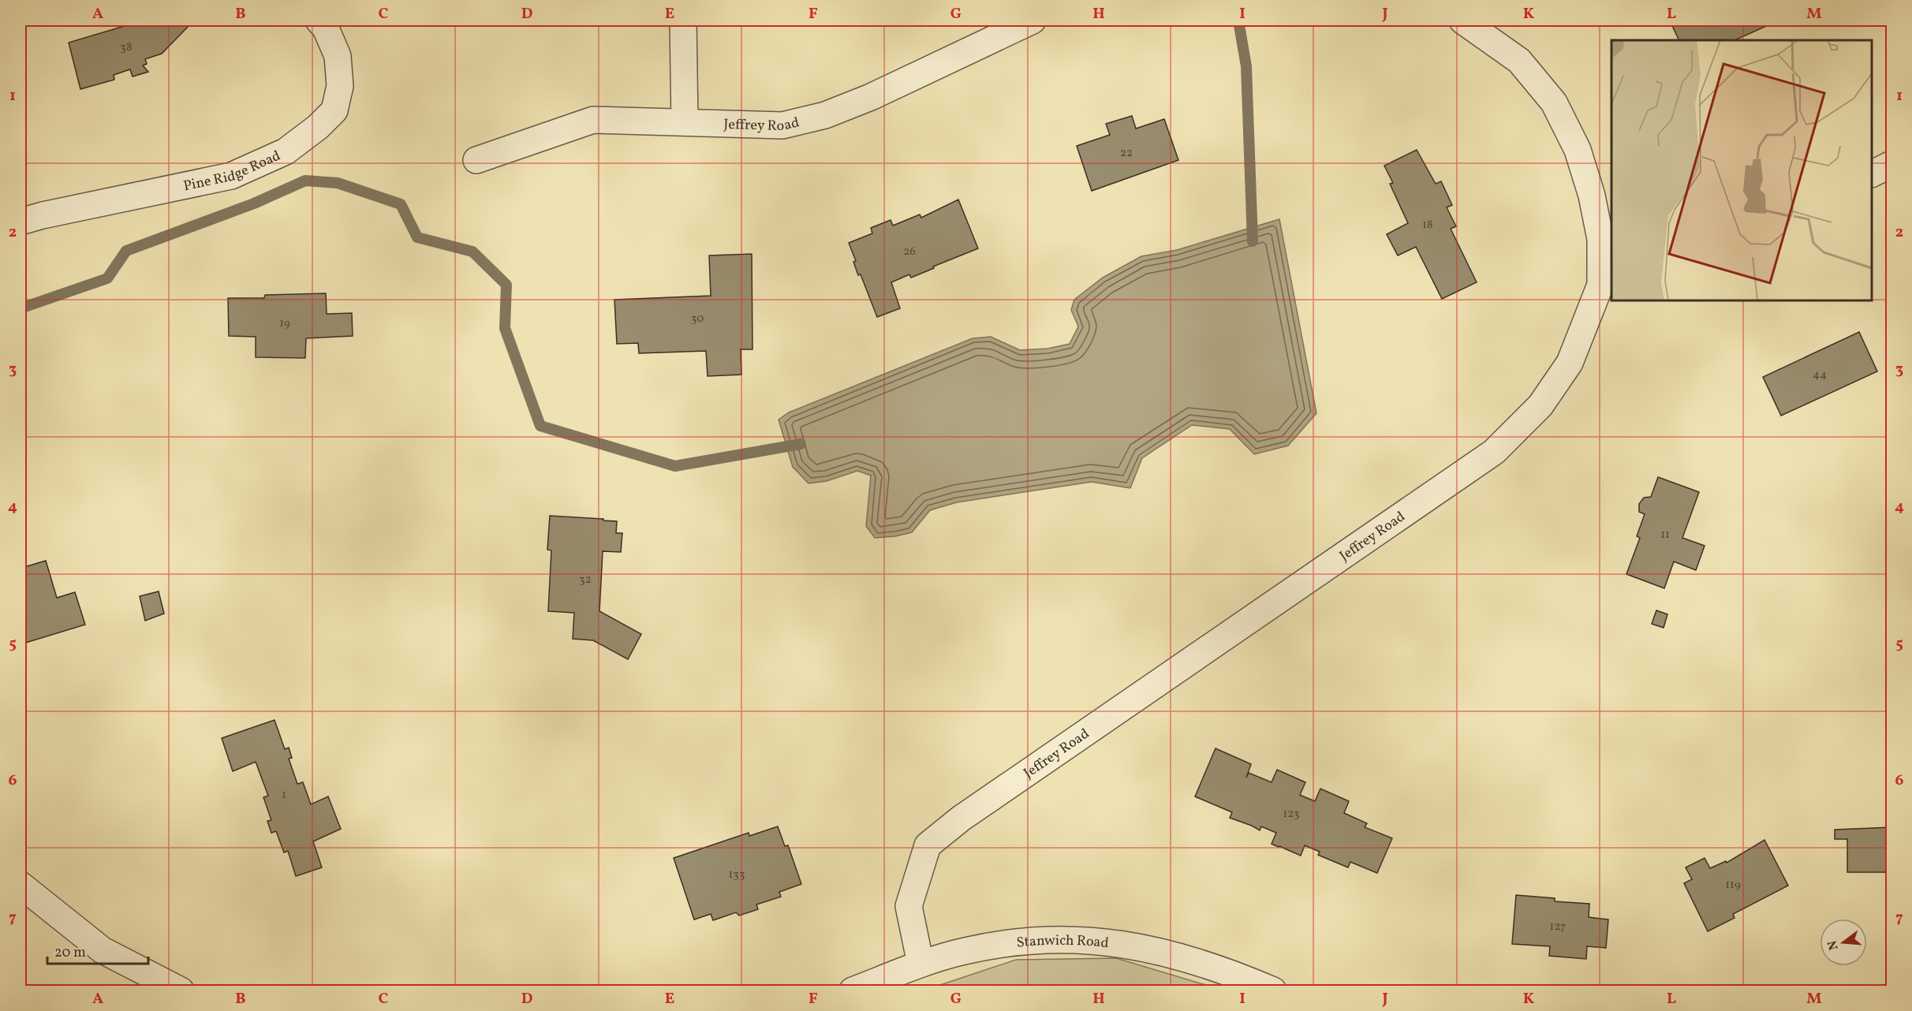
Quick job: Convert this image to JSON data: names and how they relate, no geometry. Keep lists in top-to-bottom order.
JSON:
{
  "streets": {
    "street": ["Jeffrey Road", "Pine Ridge Road", "Stanwich Road"]
  },
  "crossings": [
    ["Jeffrey Road", "Stanwich Road"]
  ],
  "house_numbers": [
    "38",
    "22",
    "18",
    "26",
    "30",
    "19",
    "44",
    "11",
    "32",
    "1",
    "123",
    "133",
    "119",
    "127"
  ],
  "scale_bar": "20 m",
  "north": "left",
  "grid": {
    "columns": [
      "A",
      "B",
      "C",
      "D",
      "E",
      "F",
      "G",
      "H",
      "I",
      "J",
      "K",
      "L",
      "M"
    ],
    "rows": [
      "1",
      "2",
      "3",
      "4",
      "5",
      "6",
      "7"
    ]
  }
}
